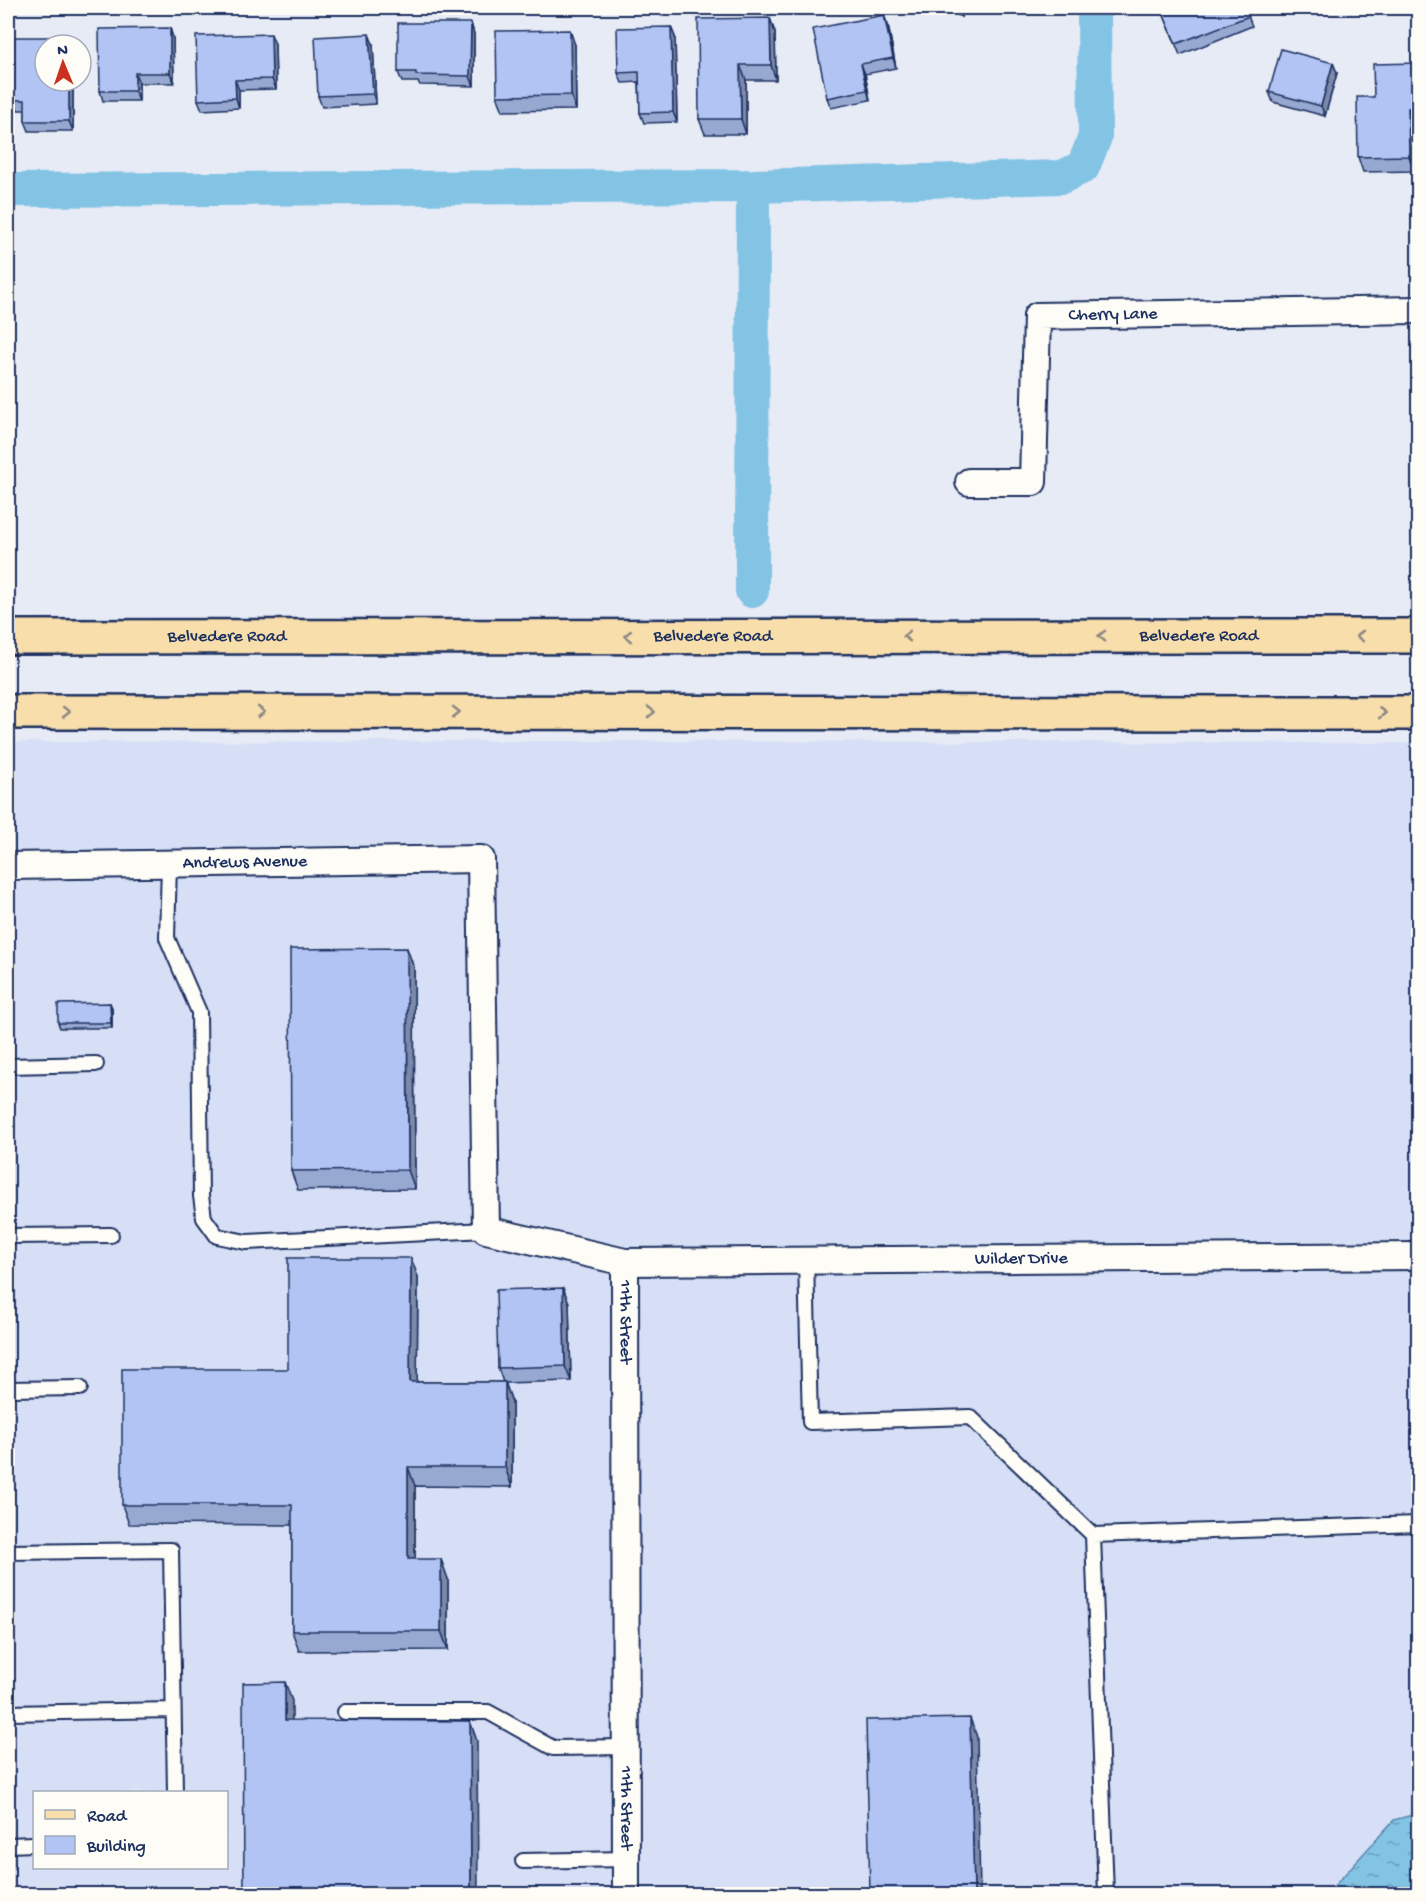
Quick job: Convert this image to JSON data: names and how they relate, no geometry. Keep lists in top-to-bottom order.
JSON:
{
  "streets": {
    "main road": ["Belvedere Road"],
    "street": [
      "Cherry Lane",
      "Andrews Avenue",
      "Wilder Drive",
      "11th Street"
    ]
  },
  "crossings": [
    ["Andrews Avenue", "11th Street"],
    ["Wilder Drive", "11th Street"]
  ],
  "legend": ["Road", "Building"],
  "north": "top"
}
